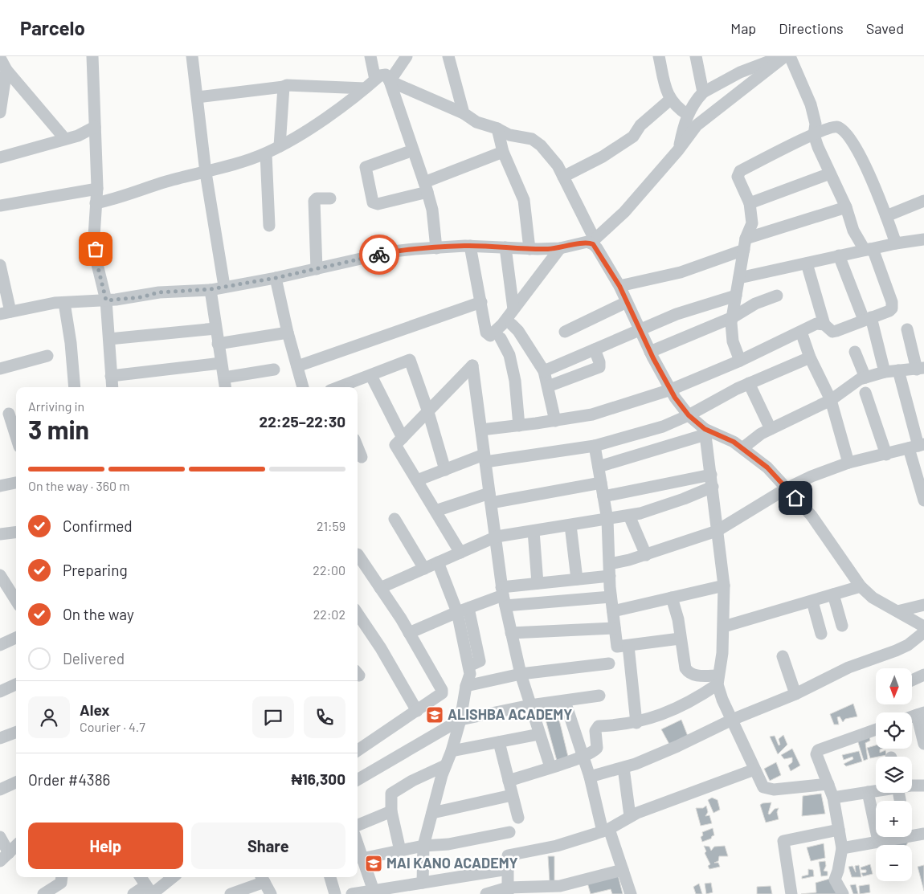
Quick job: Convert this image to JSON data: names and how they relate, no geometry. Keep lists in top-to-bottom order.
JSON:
{
  "places": {
    "school or university": ["ALISHBA ACADEMY", "MAI KANO ACADEMY"]
  },
  "north": "bottom",
  "page": {
    "header": "Parcelo",
    "nav": ["Map", "Directions", "Saved"],
    "heading": ["3 min", "Arriving in", "22:25–22:30"],
    "panel": [
      "Alex",
      "Courier · 4.7",
      "Order #4386",
      "₦16,300"
    ],
    "bar": "On the way · 360 m",
    "list": [
      ["Confirmed", "21:59"],
      ["Preparing", "22:00"],
      ["On the way", "22:02"],
      "Delivered"
    ],
    "map_buttons": ["+", "−"],
    "buttons": ["Help", "Share"]
  }
}
